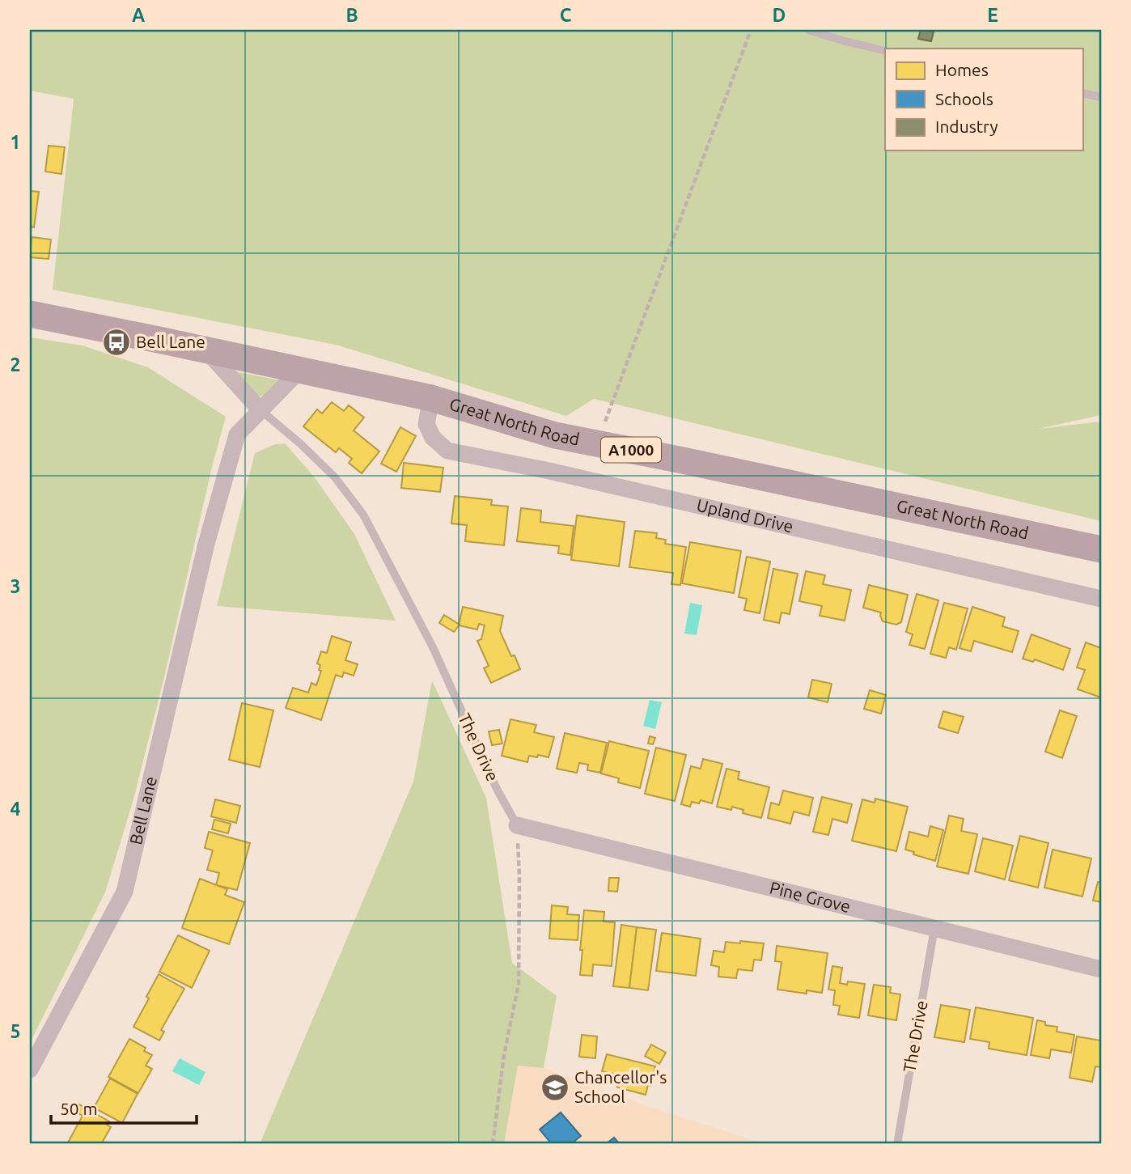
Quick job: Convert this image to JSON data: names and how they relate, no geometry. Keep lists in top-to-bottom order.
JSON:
{
  "streets": {
    "main road": ["Great North Road", "A1000"],
    "street": ["Upland Drive", "Bell Lane", "Pine Grove"],
    "lane": ["The Drive"]
  },
  "crossings": [
    ["Great North Road", "Upland Drive"],
    ["Great North Road", "Bell Lane"],
    ["The Drive", "Bell Lane"],
    ["The Drive", "Pine Grove"]
  ],
  "places": {
    "bus stop": ["Bell Lane"],
    "school or university": ["Chancellor's School"]
  },
  "legend": ["Homes", "Schools", "Industry"],
  "scale_bar": "50 m",
  "grid": {
    "columns": [
      "A",
      "B",
      "C",
      "D",
      "E"
    ],
    "rows": [
      "1",
      "2",
      "3",
      "4",
      "5"
    ]
  }
}
